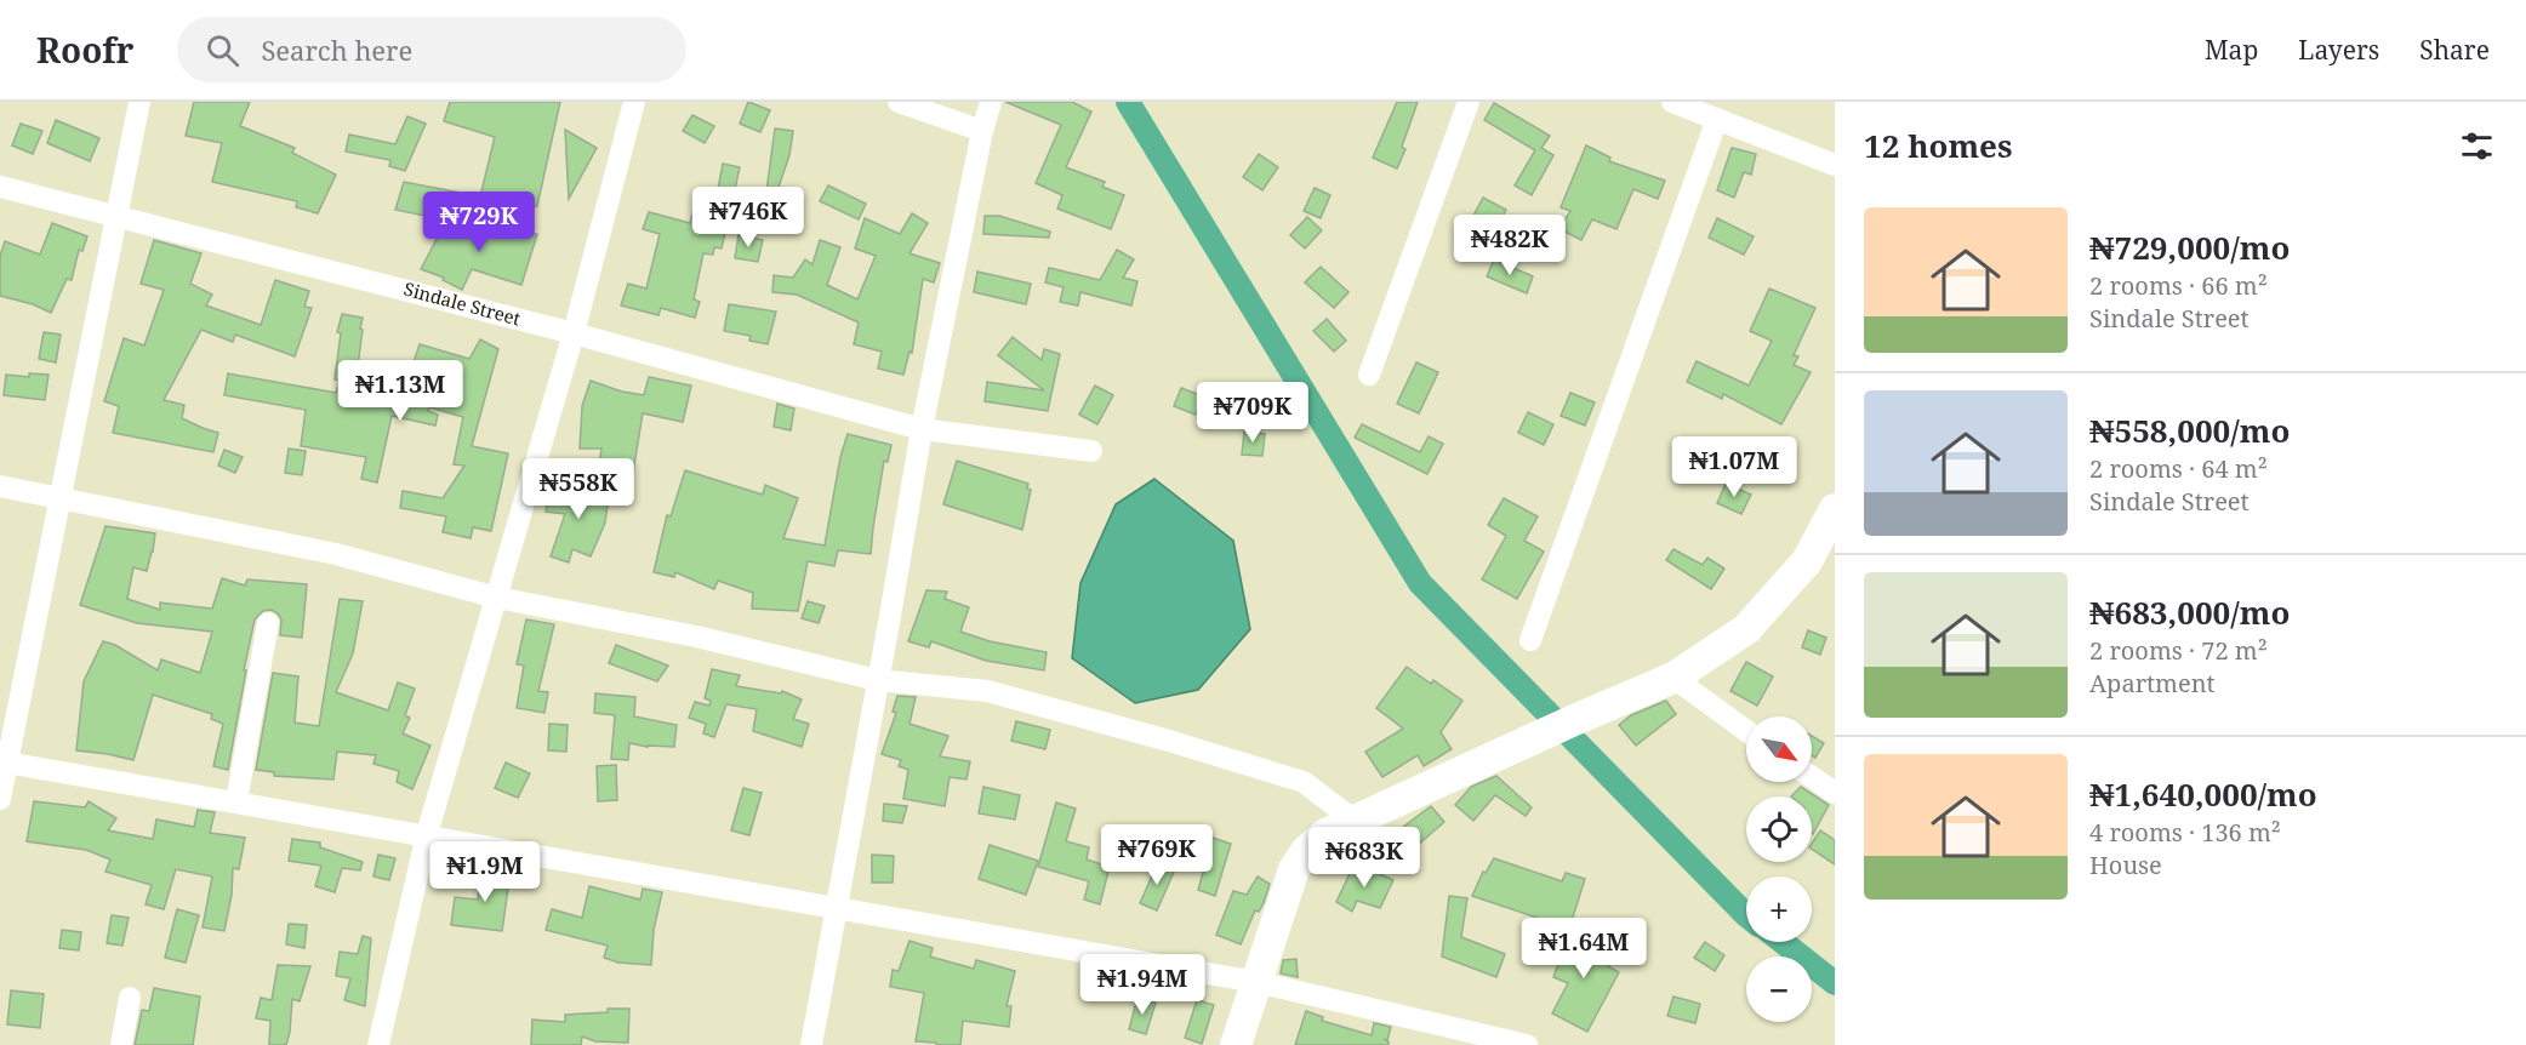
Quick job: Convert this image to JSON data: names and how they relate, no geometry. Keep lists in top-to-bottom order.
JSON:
{
  "streets": {
    "street": ["Sindale Street"]
  },
  "north": "bottom right",
  "page": {
    "header": "Roofr",
    "search": "Search here",
    "nav": ["Map", "Layers", "Share"],
    "heading": "12 homes",
    "price": [
      "₦746K",
      "₦729K",
      "₦482K",
      "₦1.13M",
      "₦709K",
      "₦1.07M",
      "₦558K",
      "₦769K",
      "₦683K",
      "₦1.9M",
      "₦1.64M",
      "₦1.94M"
    ],
    "list": [
      {
        "name": "₦729,000/mo",
        "note": "2 rooms · 66 m² · Sindale Street"
      },
      {
        "name": "₦558,000/mo",
        "note": "2 rooms · 64 m² · Sindale Street"
      },
      {
        "name": "₦683,000/mo",
        "note": "2 rooms · 72 m² · Apartment"
      },
      {
        "name": "₦1,640,000/mo",
        "note": "4 rooms · 136 m² · House"
      }
    ],
    "map_buttons": ["+", "−"]
  }
}
